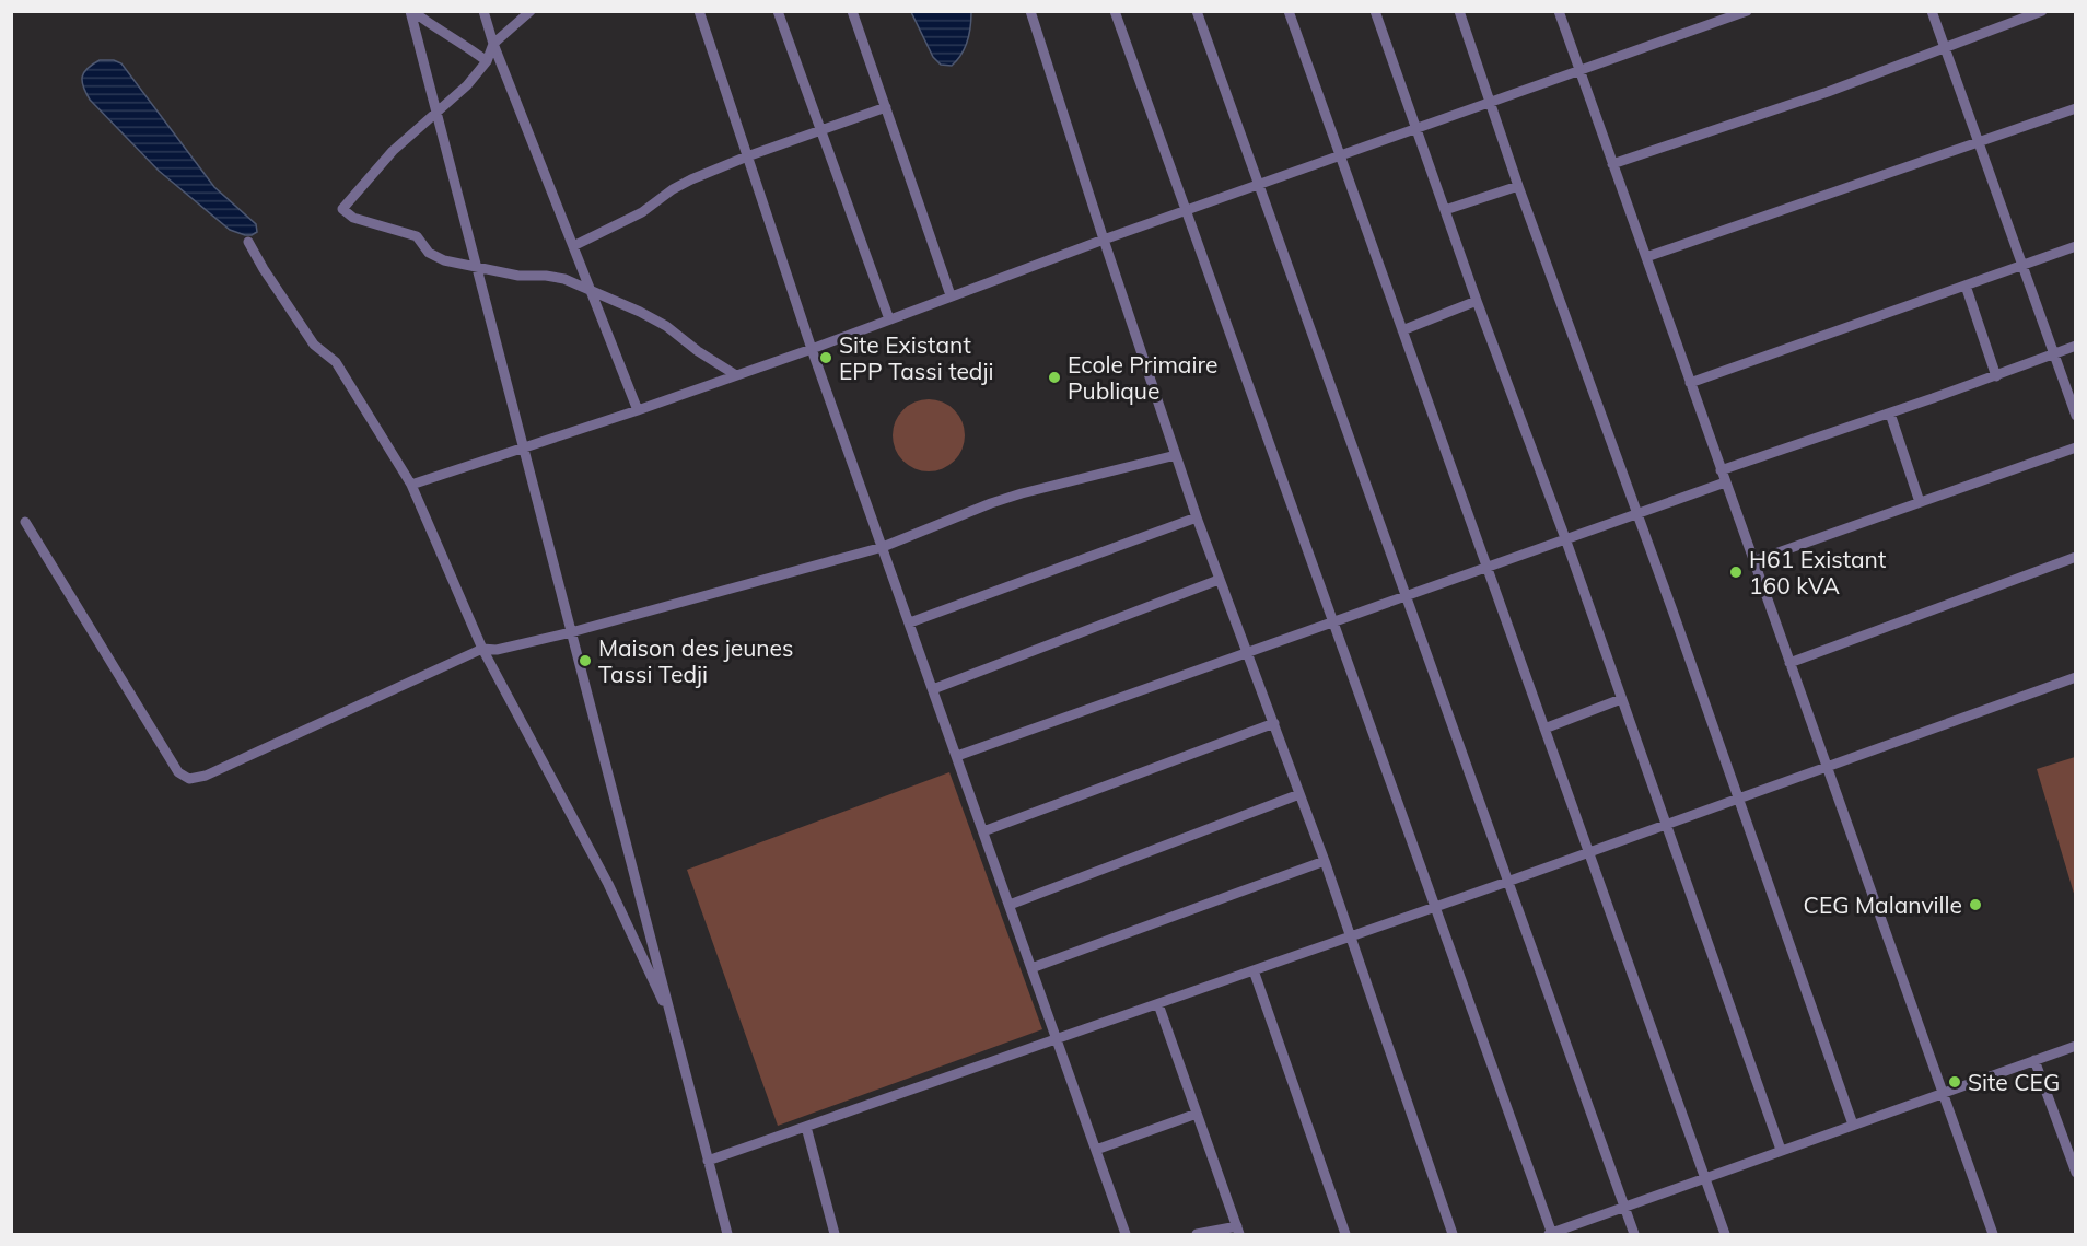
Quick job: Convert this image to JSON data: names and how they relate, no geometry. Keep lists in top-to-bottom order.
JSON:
{
  "places": [
    "Site Existant EPP Tassi tedji",
    "Ecole Primaire Publique",
    "H61 Existant 160 kVA",
    "Maison des jeunes Tassi Tedji",
    "CEG Malanville",
    "Site CEG"
  ]
}
